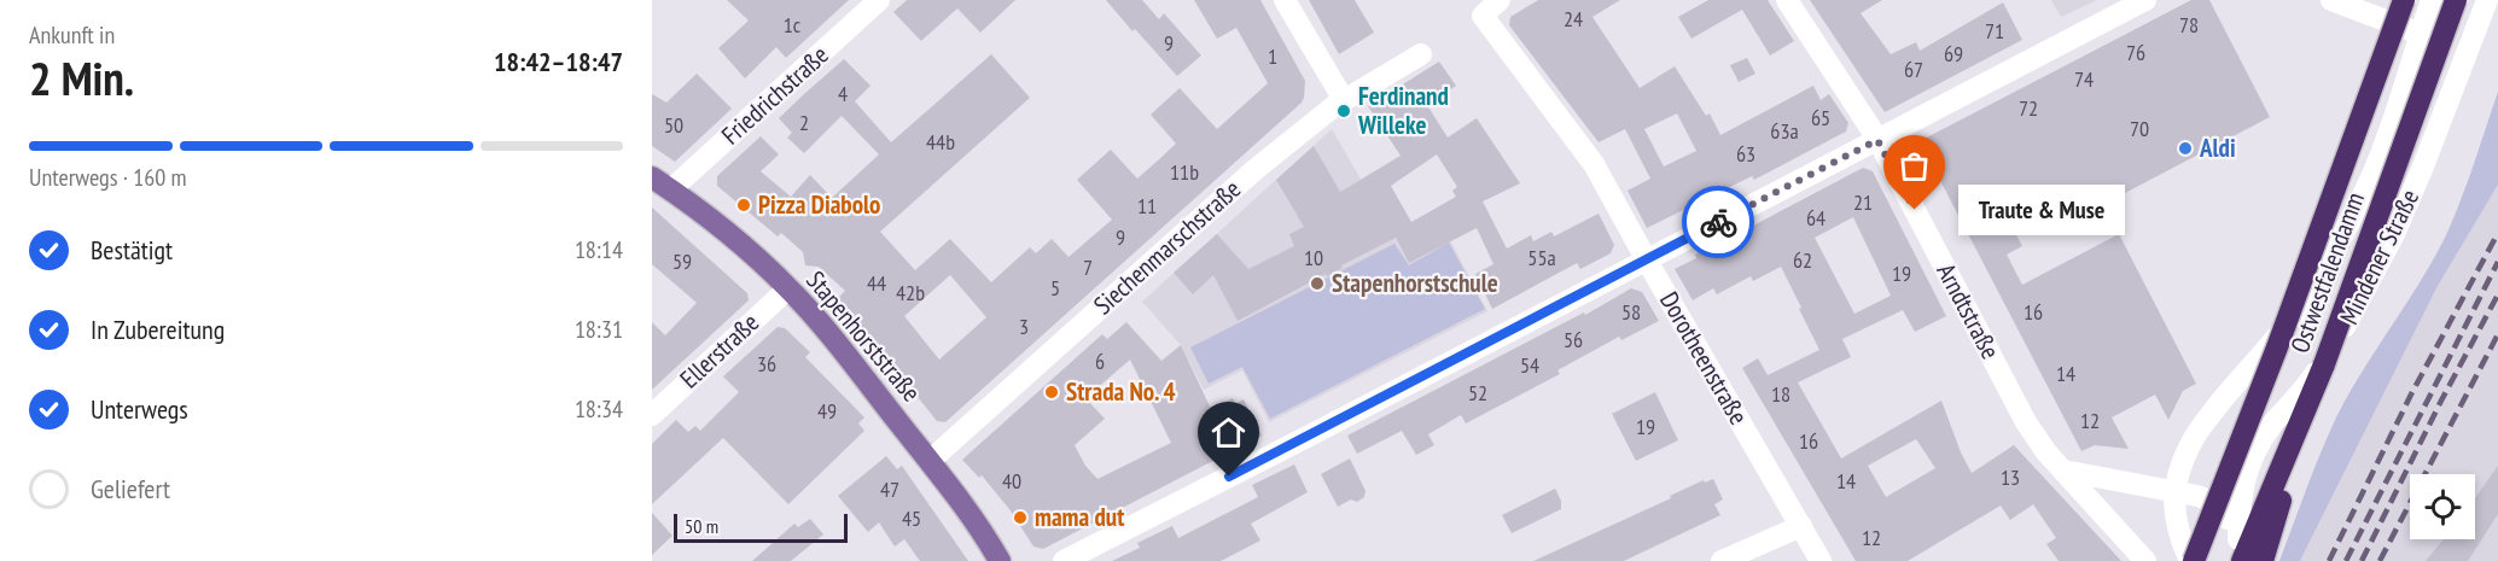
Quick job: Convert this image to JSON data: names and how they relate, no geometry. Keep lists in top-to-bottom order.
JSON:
{
  "streets": {
    "highway": ["Ostwestfalendamm"],
    "main road": ["Stapenhorststraße"],
    "street": [
      "Friedrichstraße",
      "Siechenmarschstraße",
      "Mindener Straße",
      "Arndtstraße",
      "Ellerstraße",
      "Dorotheenstraße"
    ]
  },
  "crossings": [
    ["Friedrichstraße", "Stapenhorststraße"],
    ["Siechenmarschstraße", "Stapenhorststraße"],
    ["Stapenhorststraße", "Ellerstraße"]
  ],
  "places": [
    "Ferdinand Willeke",
    "Aldi",
    "Pizza Diabolo",
    "Traute & Muse",
    "Stapenhorstschule",
    "Strada No. 4",
    "mama dut"
  ],
  "house_numbers": [
    "24",
    "1c",
    "78",
    "71",
    "9",
    "76",
    "69",
    "1",
    "67",
    "74",
    "4",
    "72",
    "65",
    "2",
    "50",
    "70",
    "63a",
    "44b",
    "63",
    "11b",
    "21",
    "11",
    "64",
    "9",
    "10",
    "55a",
    "62",
    "59",
    "7",
    "19",
    "44",
    "5",
    "42b",
    "58",
    "16",
    "3",
    "56",
    "6",
    "36",
    "54",
    "14",
    "52",
    "18",
    "49",
    "12",
    "19",
    "16",
    "13",
    "40",
    "14",
    "47",
    "45",
    "12"
  ],
  "scale_bar": "50 m",
  "page": {
    "heading": ["2 Min.", "Ankunft in", "18:42–18:47"],
    "bar": "Unterwegs · 160 m",
    "bubble": "Traute & Muse",
    "list": [
      ["Bestätigt", "18:14"],
      ["In Zubereitung", "18:31"],
      ["Unterwegs", "18:34"],
      "Geliefert"
    ],
    "scale": "50 m"
  }
}
